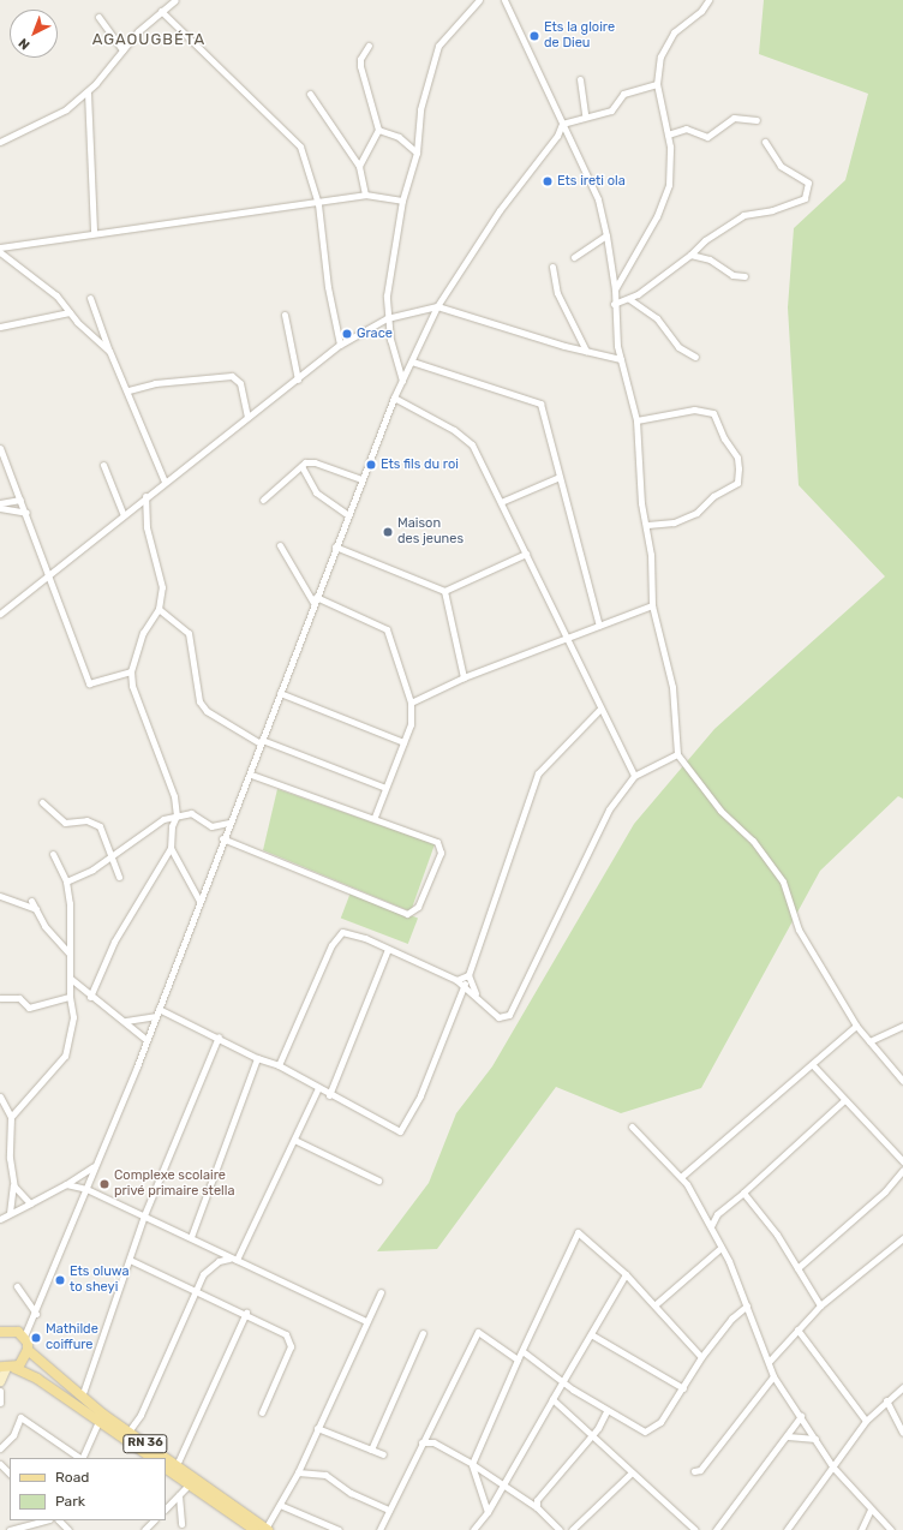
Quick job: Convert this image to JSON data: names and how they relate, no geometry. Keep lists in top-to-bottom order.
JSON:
{
  "streets": {
    "main road": ["RN 36"]
  },
  "districts": ["AGAOUGBÉTA"],
  "places": [
    "Ets la gloire de Dieu",
    "Ets ireti ola",
    "Grace",
    "Ets fils du roi",
    "Maison des jeunes",
    "Complexe scolaire privé primaire stella",
    "Ets oluwa to sheyi",
    "Mathilde coiffure"
  ],
  "legend": ["Road", "Park"],
  "north": "bottom left"
}
